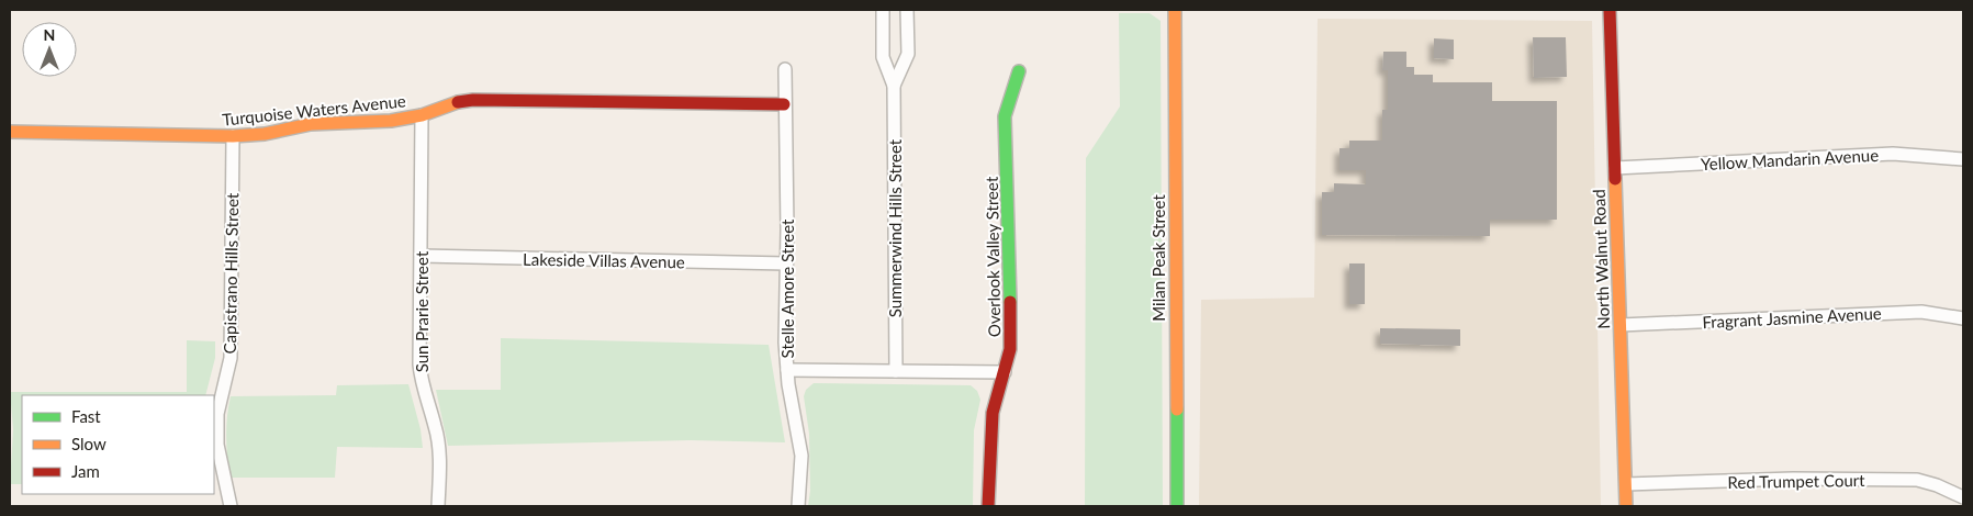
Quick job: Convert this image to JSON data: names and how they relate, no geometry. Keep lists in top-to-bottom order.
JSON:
{
  "streets": {
    "street": [
      "Turquoise Waters Avenue",
      "Yellow Mandarin Avenue",
      "Summerwind Hills Street",
      "Overlook Valley Street",
      "Milan Peak Street",
      "North Walnut Road",
      "Lakeside Villas Avenue",
      "Capistrano Hills Street",
      "Stelle Amore Street",
      "Sun Prarie Street",
      "Fragrant Jasmine Avenue",
      "Red Trumpet Court"
    ]
  },
  "crossings": [
    ["Turquoise Waters Avenue", "Capistrano Hills Street"],
    ["Turquoise Waters Avenue", "Stelle Amore Street"],
    ["Turquoise Waters Avenue", "Sun Prarie Street"],
    ["Yellow Mandarin Avenue", "North Walnut Road"],
    ["North Walnut Road", "Fragrant Jasmine Avenue"],
    ["North Walnut Road", "Red Trumpet Court"],
    ["Lakeside Villas Avenue", "Stelle Amore Street"],
    ["Lakeside Villas Avenue", "Sun Prarie Street"]
  ],
  "legend": ["Fast", "Slow", "Jam"],
  "north": "top"
}
